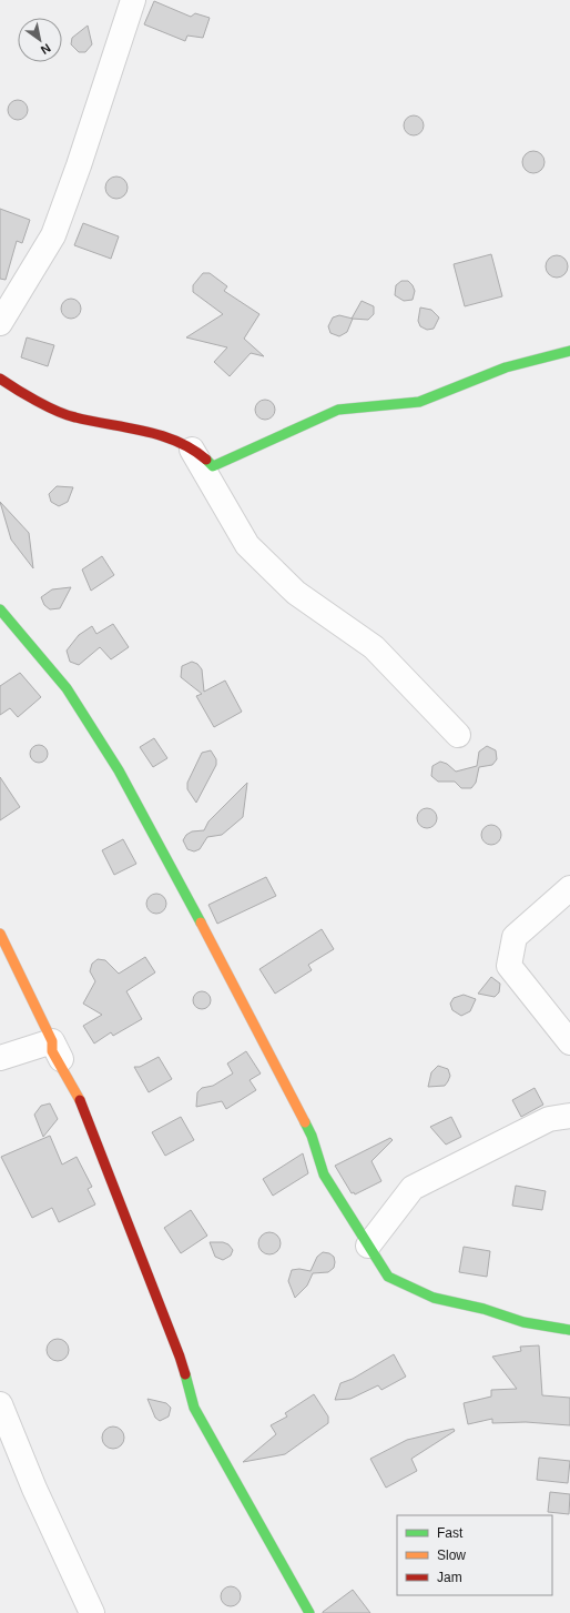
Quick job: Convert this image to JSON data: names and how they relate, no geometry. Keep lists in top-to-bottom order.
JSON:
{
  "legend": ["Fast", "Slow", "Jam"],
  "north": "bottom right"
}
